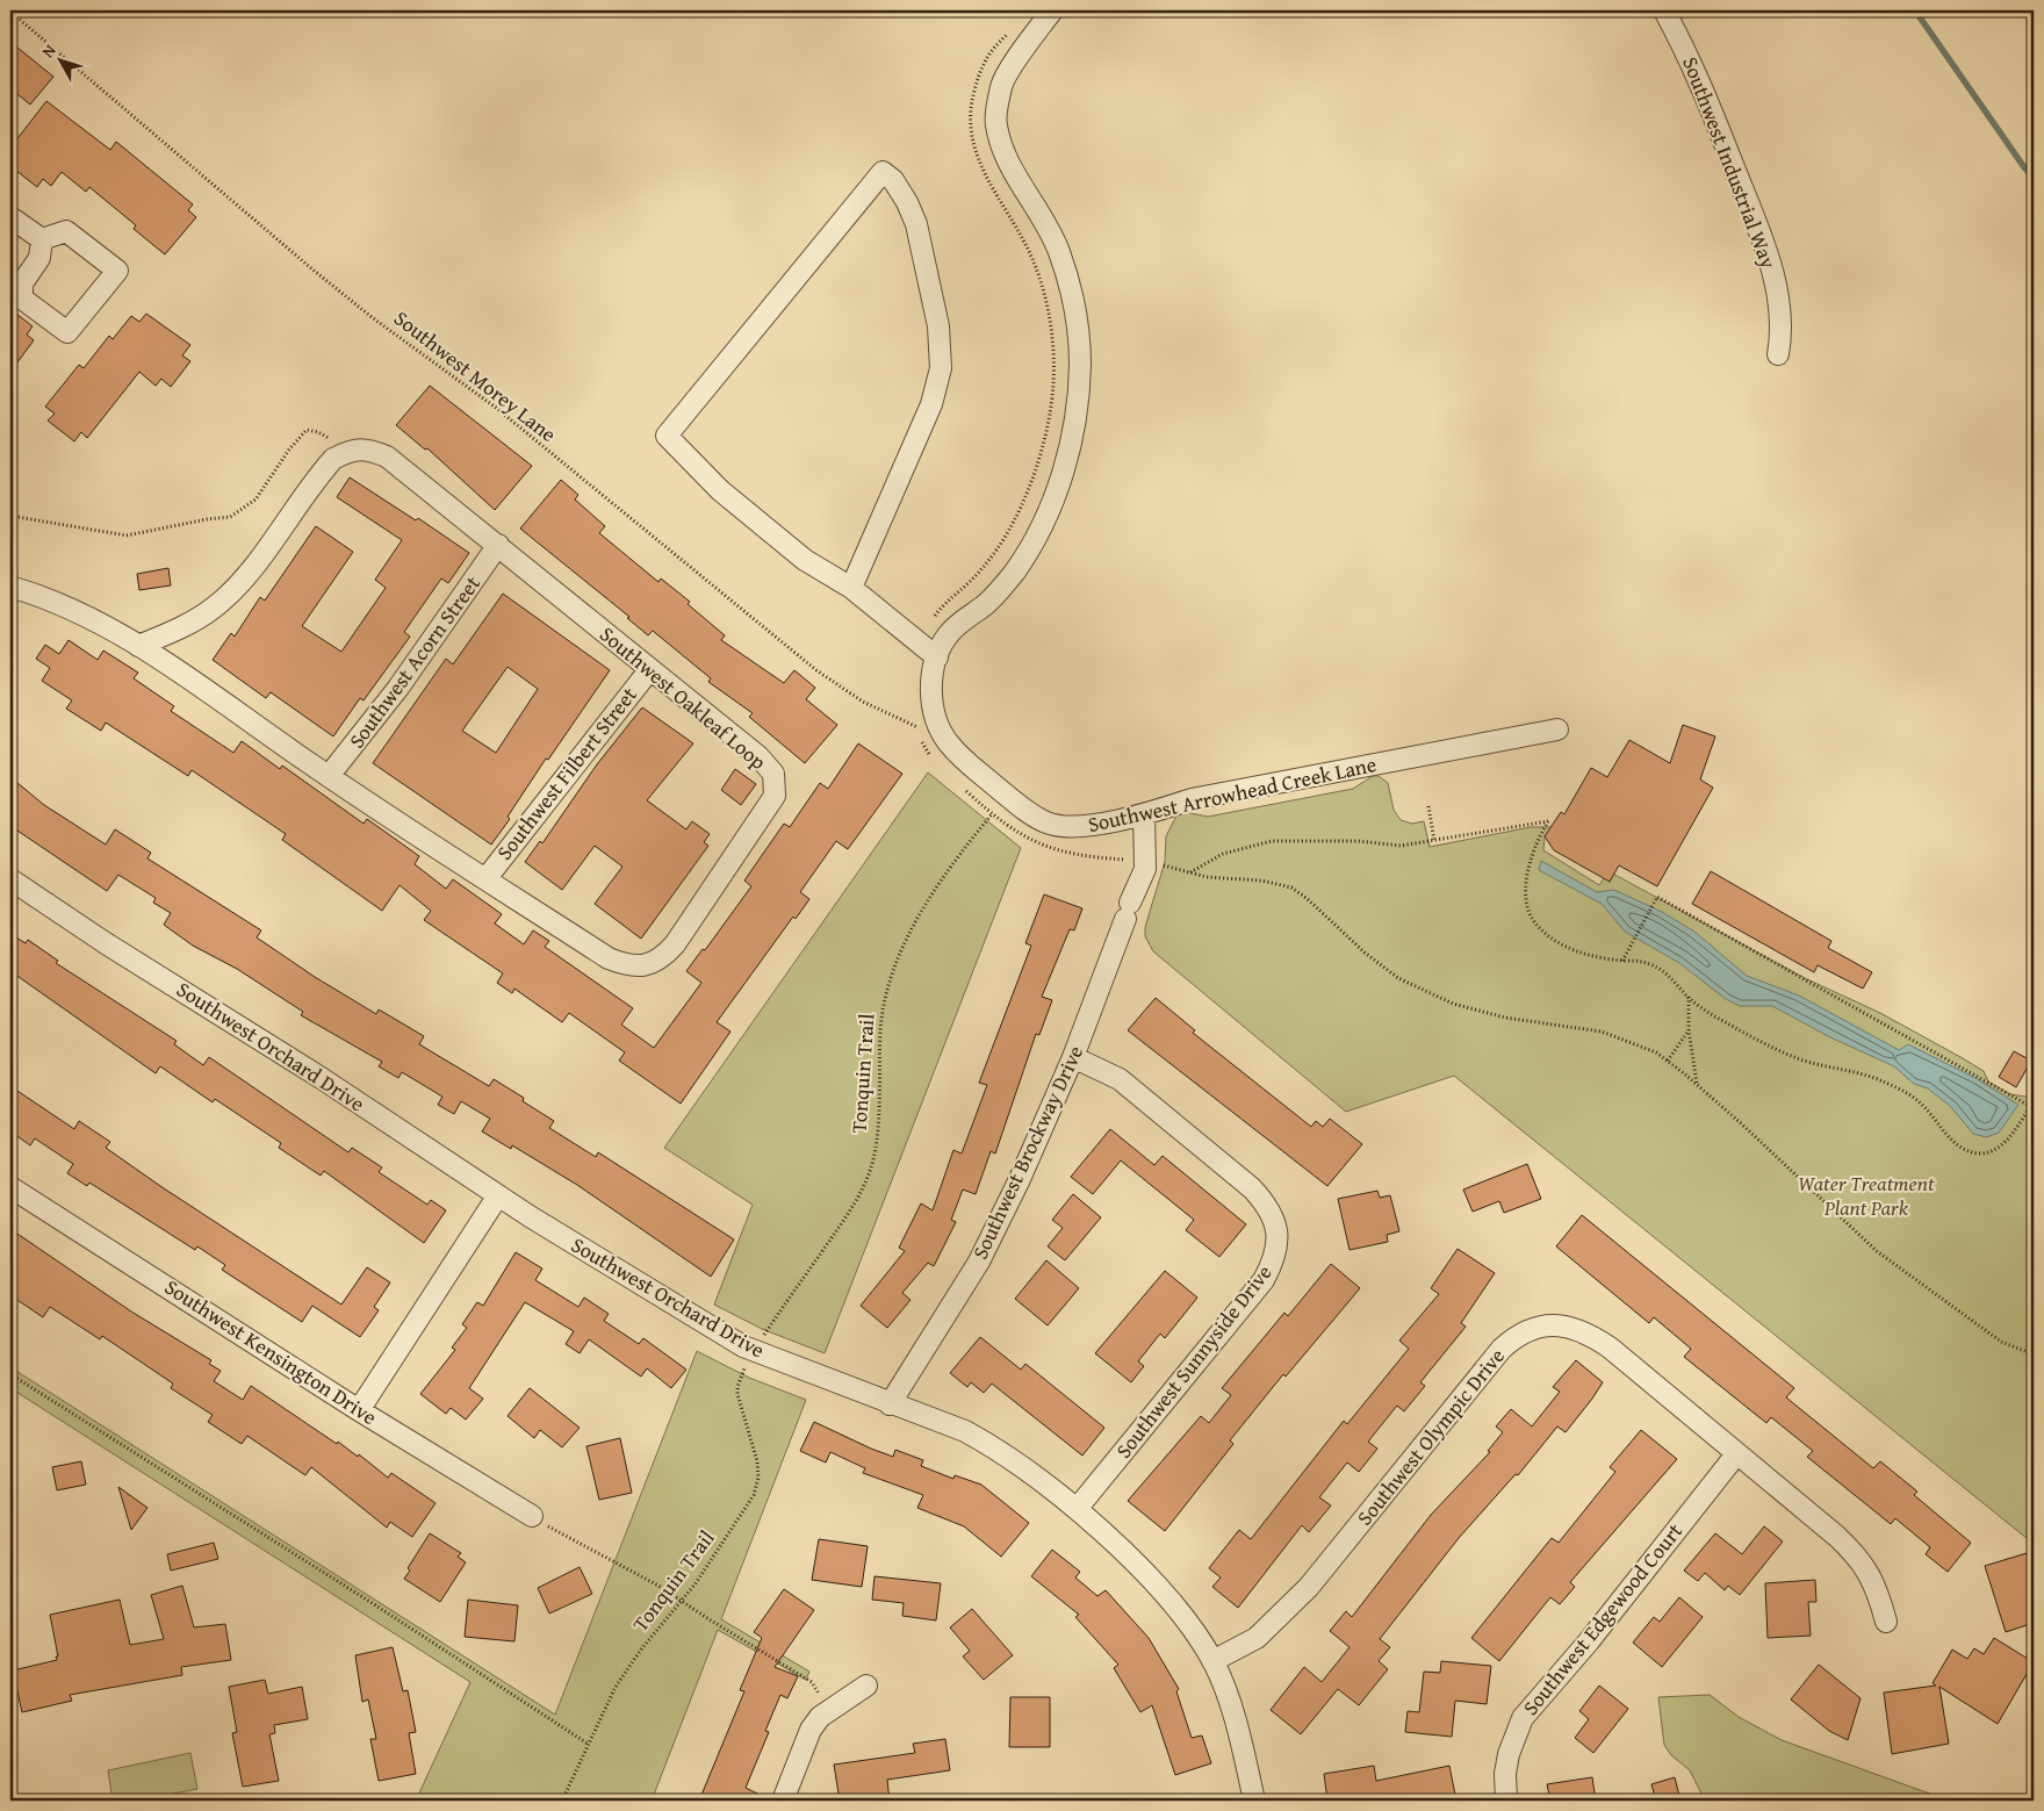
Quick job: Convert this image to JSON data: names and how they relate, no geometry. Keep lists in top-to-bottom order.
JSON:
{
  "streets": {
    "street": [
      "Southwest Industrial Way",
      "Southwest Acorn Street",
      "Southwest Oakleaf Loop",
      "Southwest Filbert Street",
      "Southwest Arrowhead Creek Lane",
      "Southwest Orchard Drive",
      "Southwest Brockway Drive",
      "Southwest Kensington Drive",
      "Southwest Sunnyside Drive",
      "Southwest Olympic Drive",
      "Southwest Edgewood Court"
    ],
    "path": ["Southwest Morey Lane", "Tonquin Trail"]
  },
  "crossings": [
    ["Southwest Morey Lane", "Southwest Arrowhead Creek Lane"],
    ["Southwest Acorn Street", "Southwest Oakleaf Loop"],
    ["Southwest Oakleaf Loop", "Southwest Filbert Street"],
    ["Southwest Arrowhead Creek Lane", "Southwest Brockway Drive"],
    ["Southwest Orchard Drive", "Southwest Brockway Drive"],
    ["Southwest Orchard Drive", "Southwest Sunnyside Drive"],
    ["Southwest Orchard Drive", "Southwest Olympic Drive"],
    ["Southwest Brockway Drive", "Southwest Sunnyside Drive"],
    ["Southwest Olympic Drive", "Southwest Edgewood Court"]
  ],
  "parks": ["Water Treatment Plant Park"],
  "north": "top left"
}
